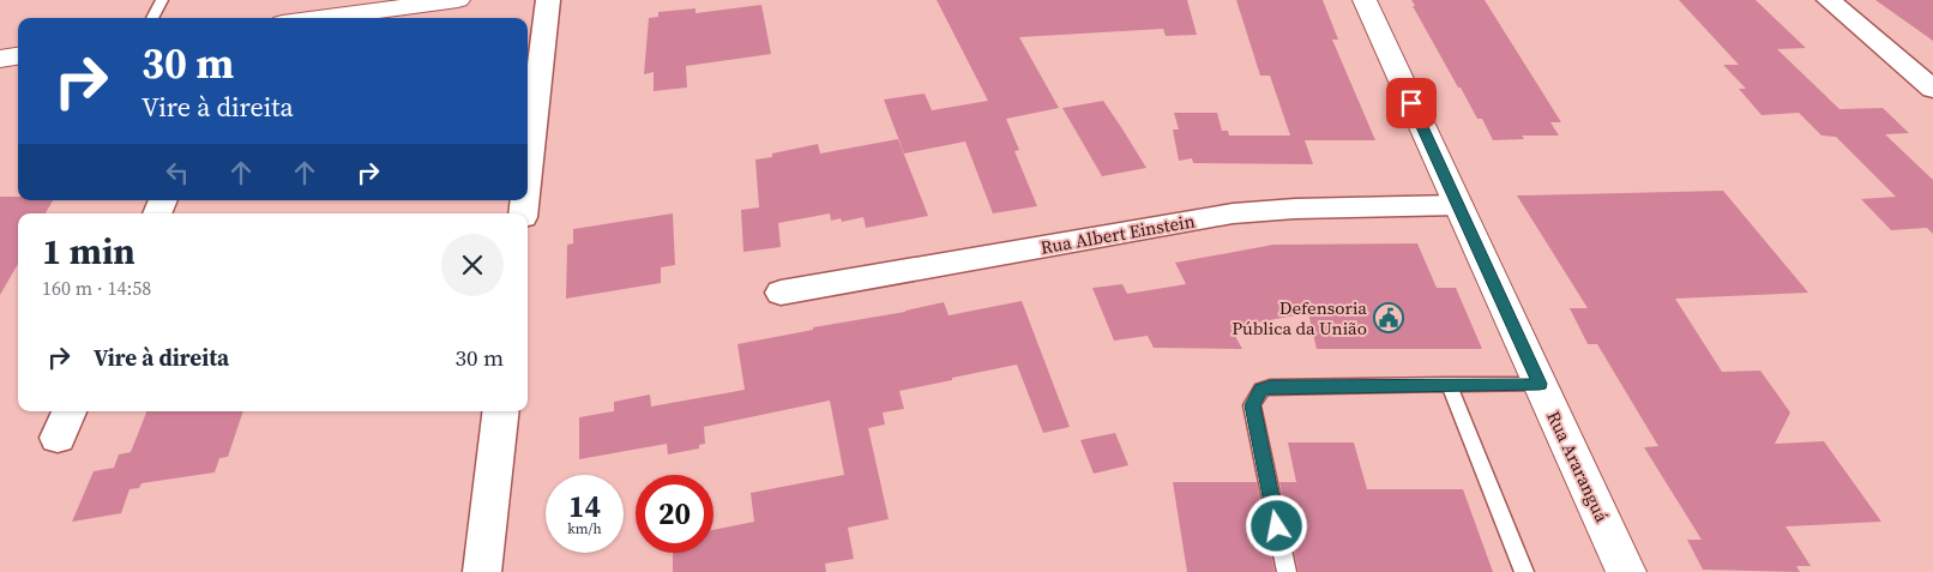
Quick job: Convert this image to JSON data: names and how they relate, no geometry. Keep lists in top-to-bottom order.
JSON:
{
  "streets": {
    "street": ["Rua Albert Einstein", "Rua Araranguá"]
  },
  "crossings": [
    ["Rua Albert Einstein", "Rua Araranguá"]
  ],
  "places": {
    "public building": ["Defensoria Pública da União"]
  },
  "page": {
    "turn": ["30 m", "Vire à direita"],
    "heading": ["1 min", "160 m · 14:58"],
    "list": [
      {
        "name": "Vire à direita",
        "value": "30 m"
      }
    ],
    "speed": "14 km/h",
    "limit": "20"
  }
}
